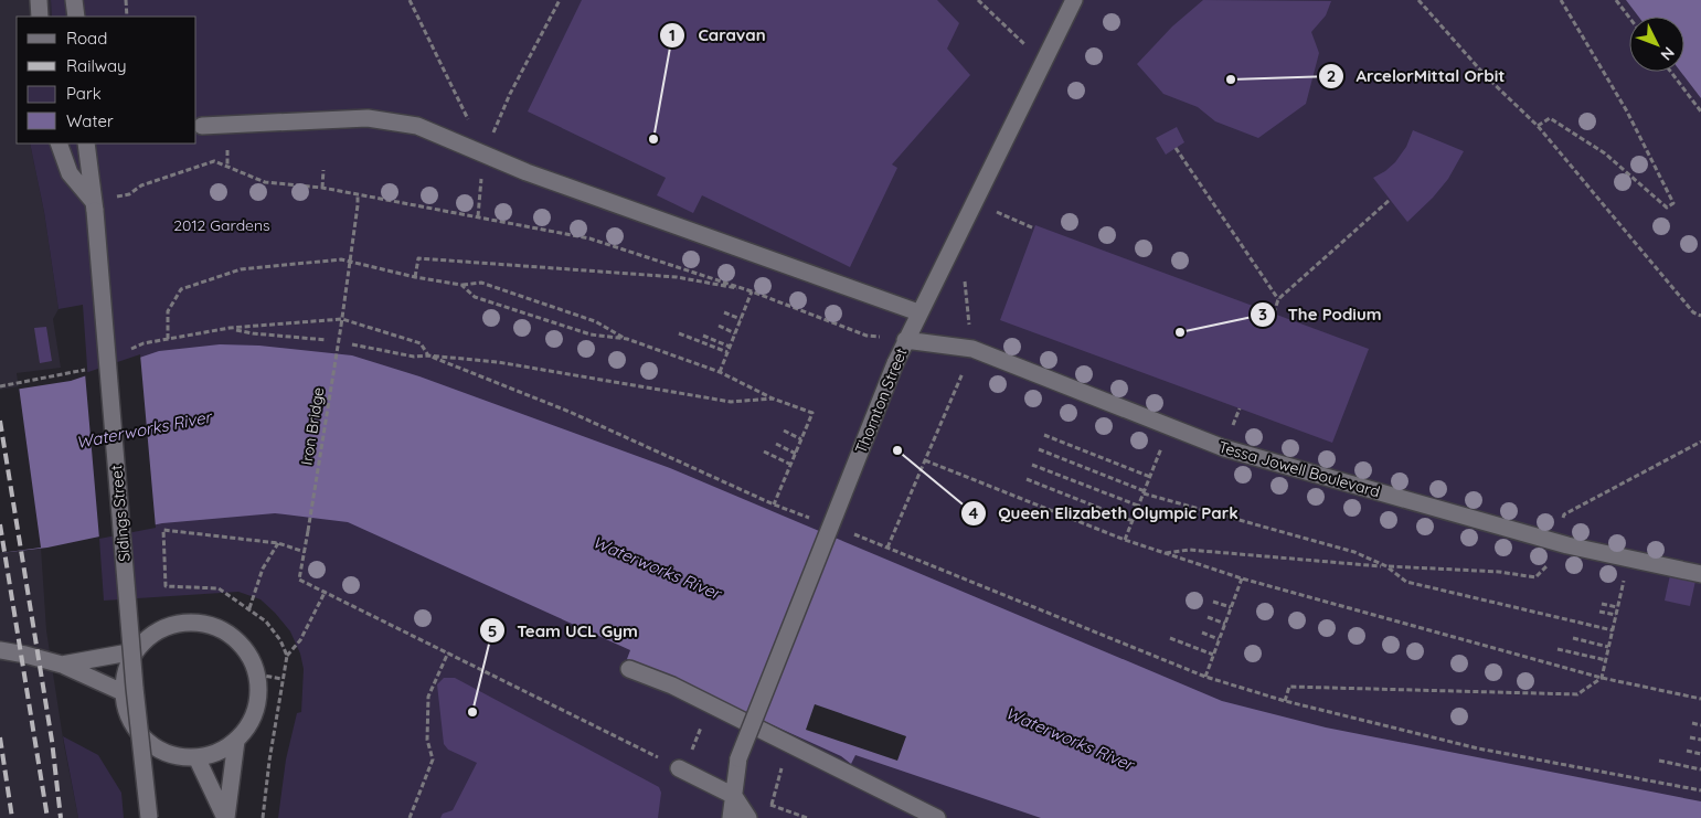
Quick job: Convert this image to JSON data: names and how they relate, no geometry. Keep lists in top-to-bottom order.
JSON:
{
  "streets": {
    "street": ["Thornton Street", "Tessa Jowell Boulevard", "Sidings Street"],
    "path": ["Iron Bridge"]
  },
  "crossings": [
    ["Thornton Street", "Tessa Jowell Boulevard"]
  ],
  "water": ["Waterworks River"],
  "parks": ["2012 Gardens"],
  "places": [
    "ArcelorMittal Orbit",
    "Caravan",
    "The Podium",
    "Queen Elizabeth Olympic Park",
    "Team UCL Gym"
  ],
  "legend": [
    "Road",
    "Railway",
    "Park",
    "Water"
  ],
  "north": "bottom right"
}
